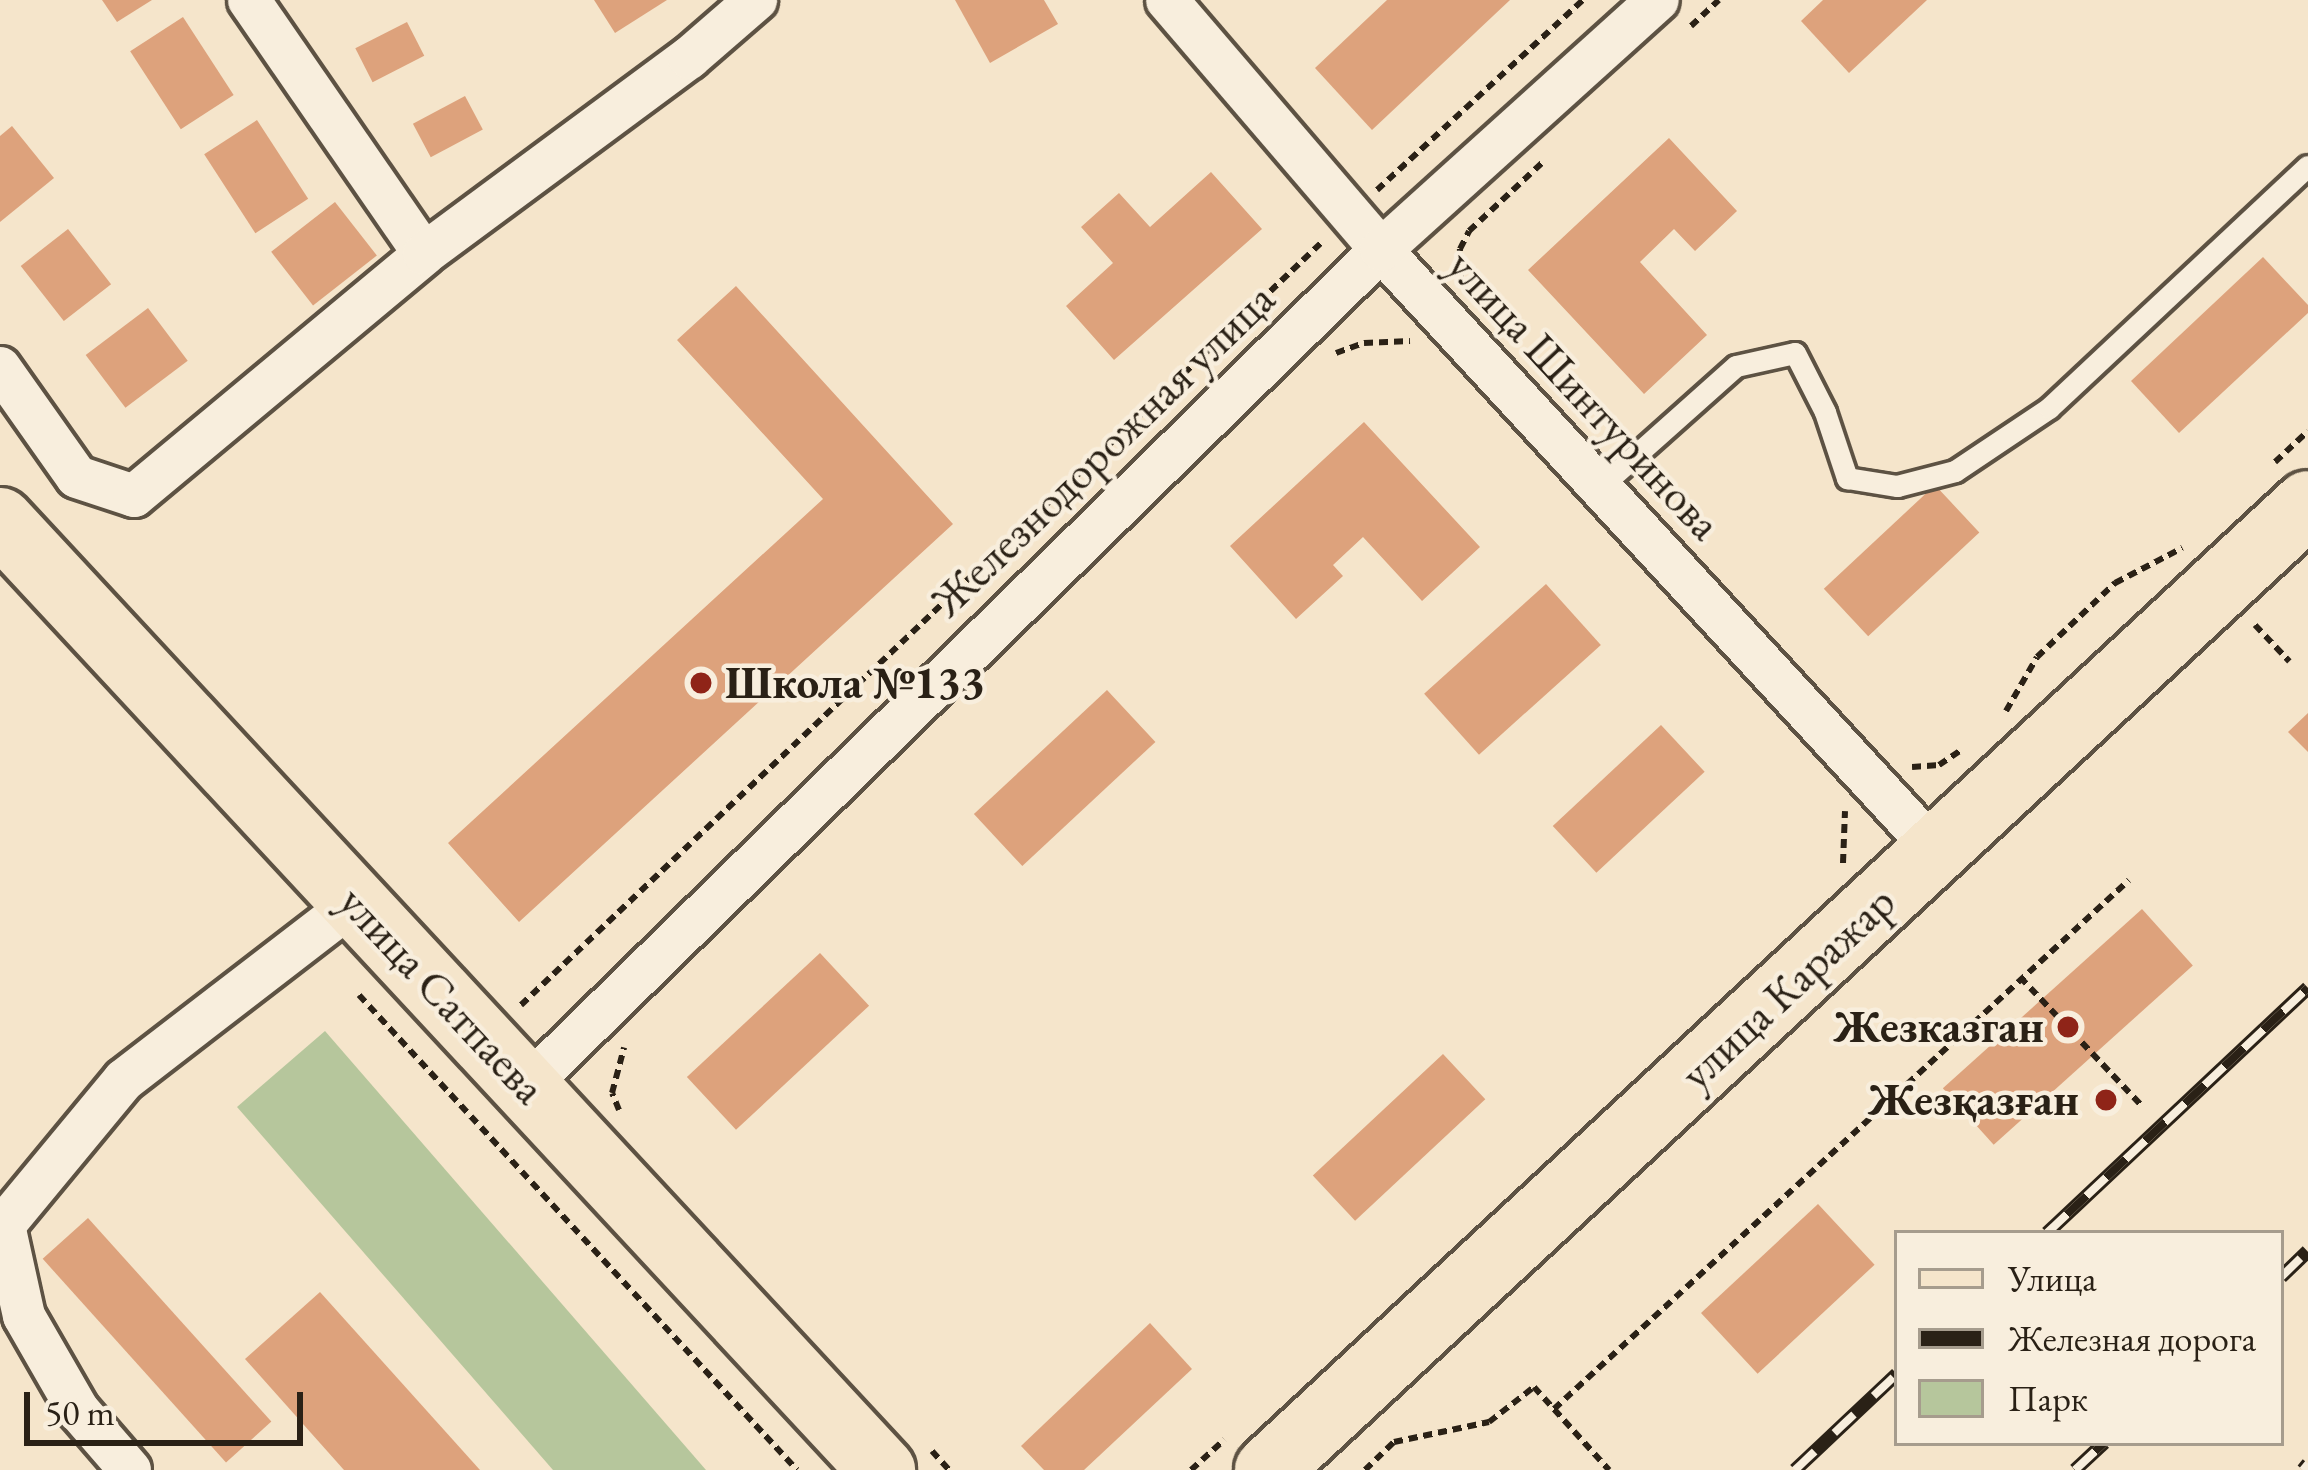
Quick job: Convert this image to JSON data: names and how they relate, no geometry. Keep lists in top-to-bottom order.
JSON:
{
  "streets": {
    "main road": ["улица Каражар", "улица Сатпаева"],
    "street": ["улица Шинтуринова", "Железнодорожная улица"]
  },
  "crossings": [
    ["улица Шинтуринова", "Железнодорожная улица"],
    ["улица Шинтуринова", "улица Каражар"],
    ["Железнодорожная улица", "улица Сатпаева"]
  ],
  "places": ["Школа №133", "Жезказган", "Жезқазған"],
  "legend": ["Улица", "Железная дорога", "Парк"],
  "scale_bar": "50 m"
}
